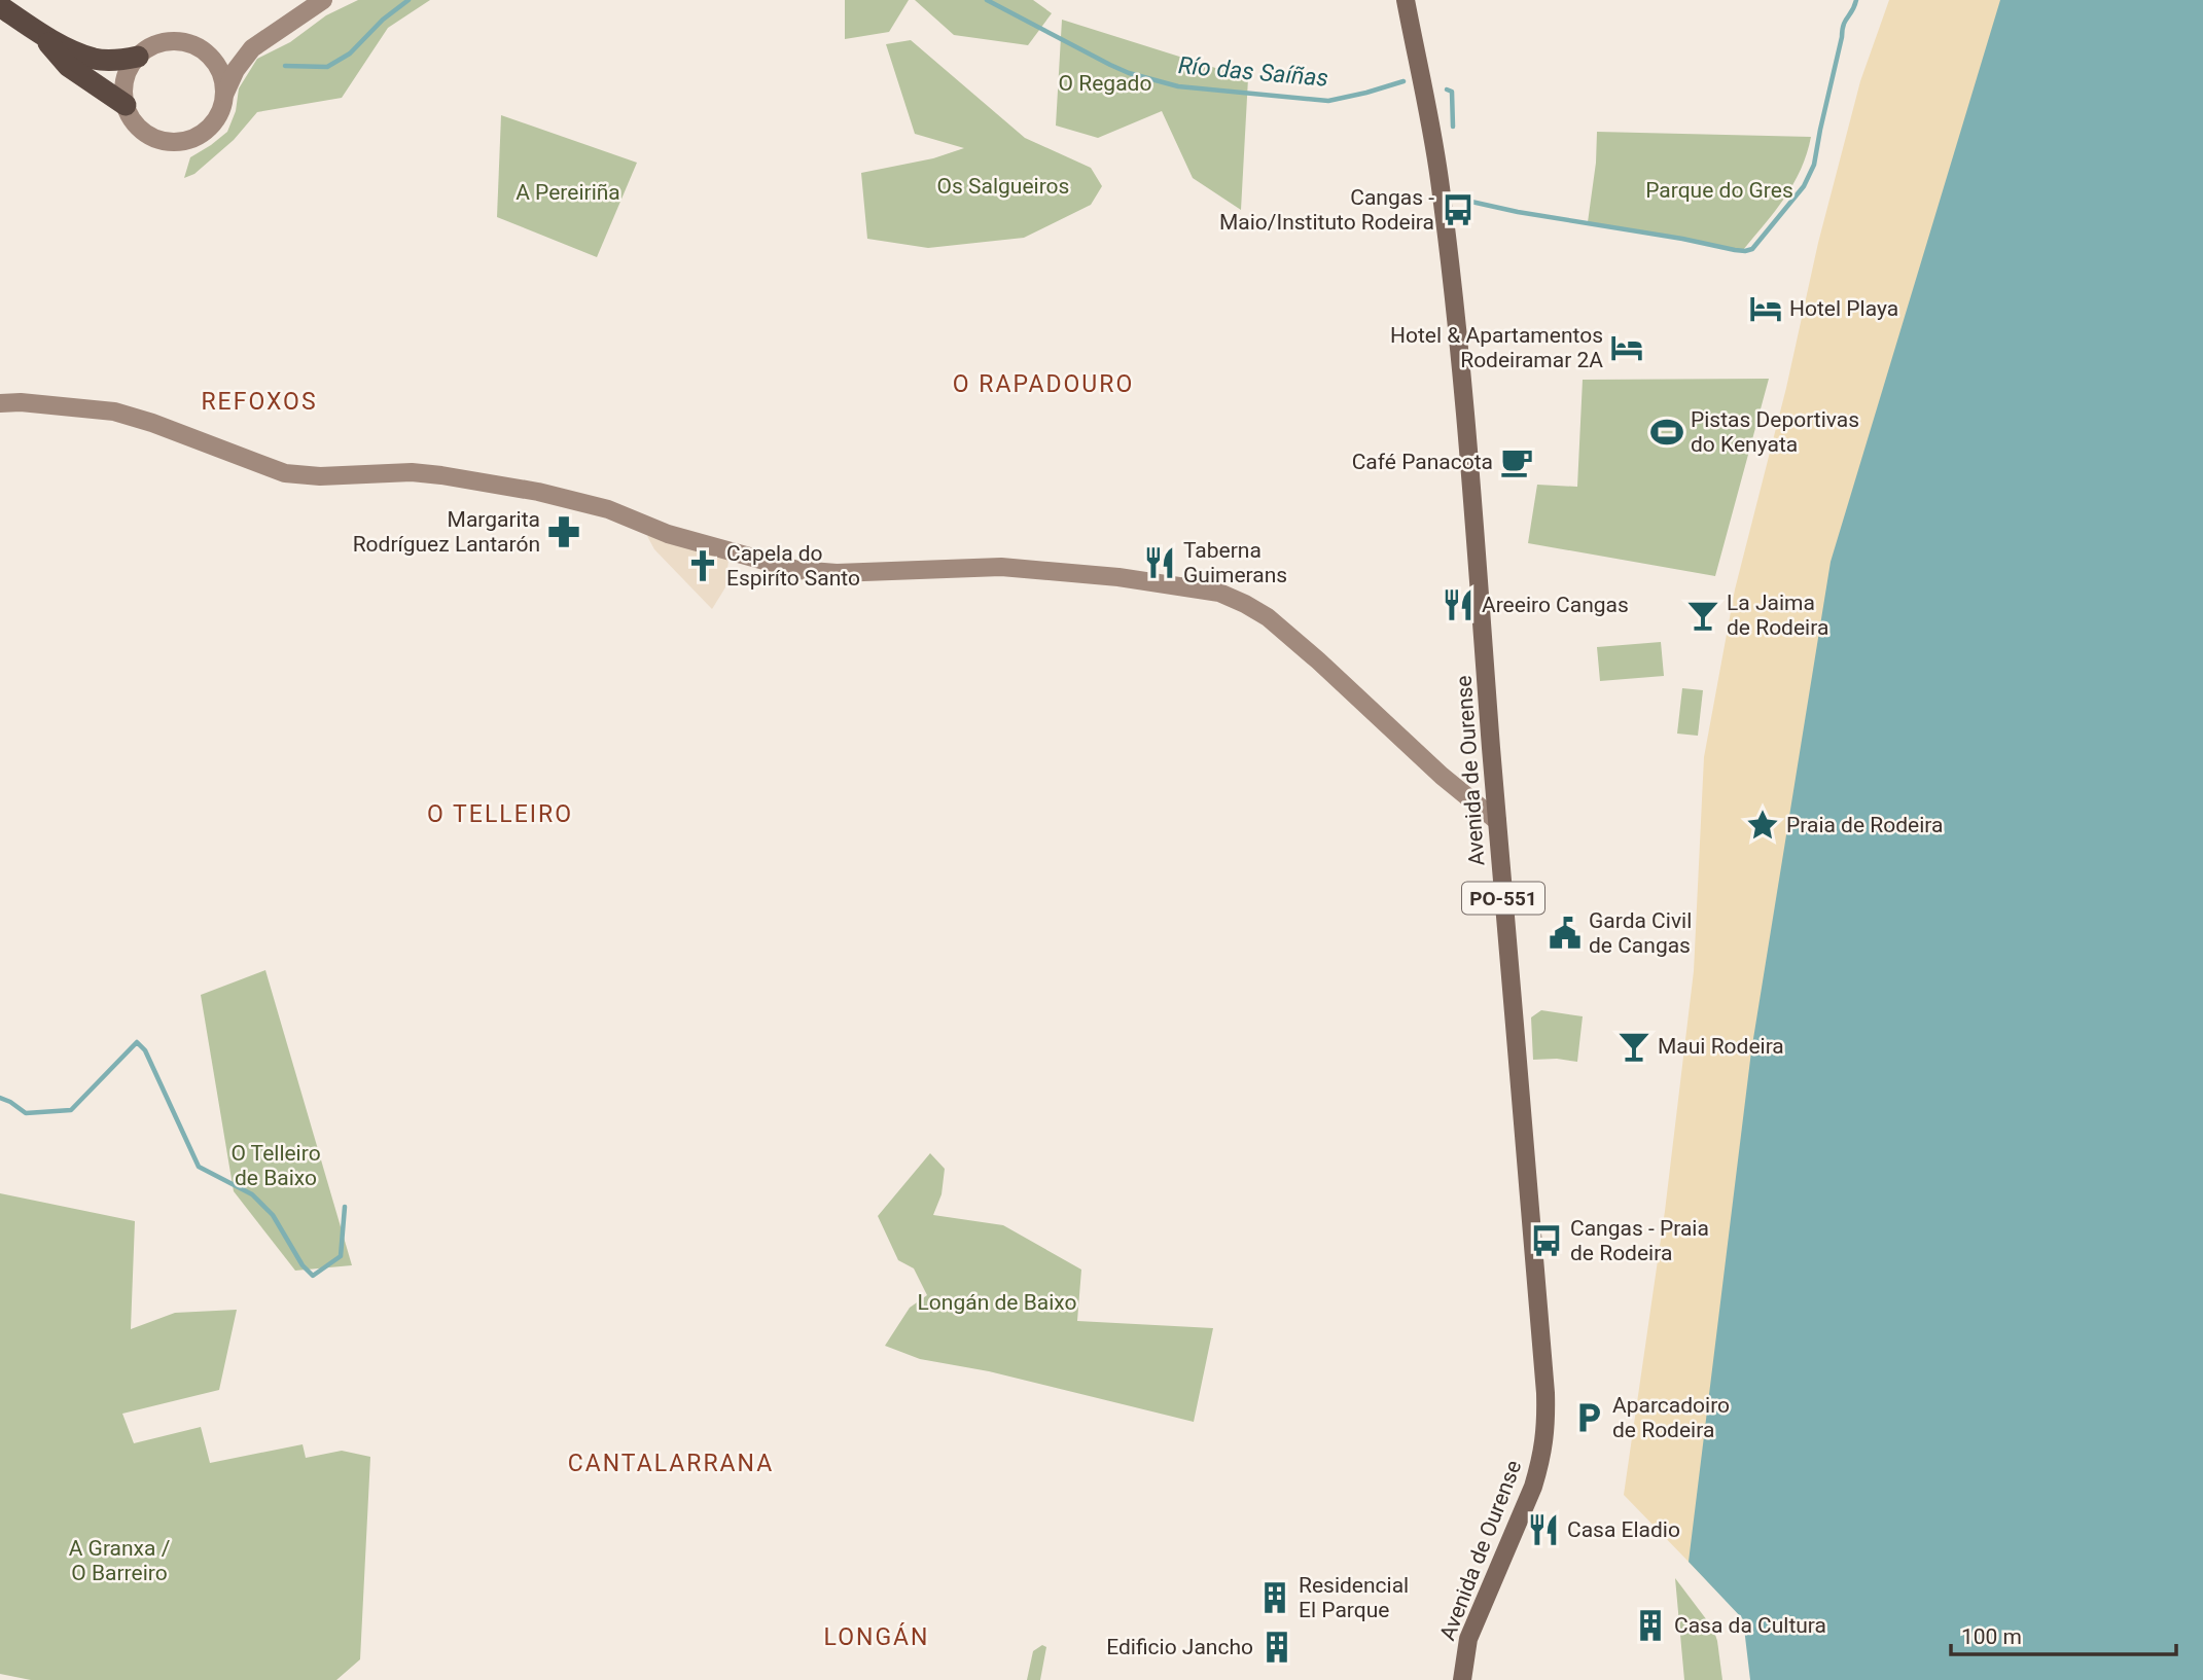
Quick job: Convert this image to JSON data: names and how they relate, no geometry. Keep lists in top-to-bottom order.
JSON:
{
  "streets": {
    "main road": ["Avenida de Ourense", "PO-551"]
  },
  "districts": [
    "O RAPADOURO",
    "REFOXOS",
    "O TELLEIRO",
    "CANTALARRANA",
    "LONGÁN"
  ],
  "water": ["Río das Saíñas"],
  "parks": [
    "O Regado",
    "Os Salgueiros",
    "Parque do Gres",
    "A Pereiriña",
    "O Telleiro de Baixo",
    "Longán de Baixo",
    "A Granxa / O Barreiro"
  ],
  "places": {
    "bus stop": ["Cangas - Maio/Instituto Rodeira", "Cangas - Praia de Rodeira"],
    "hotel": ["Hotel Playa", "Hotel & Apartamentos Rodeiramar 2A"],
    "sports": ["Pistas Deportivas do Kenyata"],
    "cafe": ["Café Panacota"],
    "pharmacy": ["Margarita Rodríguez Lantarón"],
    "restaurant": ["Taberna Guimerans", "Areeiro Cangas", "Casa Eladio"],
    "church": ["Capela do Espiríto Santo"],
    "bar": ["La Jaima de Rodeira", "Maui Rodeira"],
    "place": ["Praia de Rodeira"],
    "public building": ["Garda Civil de Cangas"],
    "parking": ["Aparcadoiro de Rodeira"],
    "building": ["Residencial El Parque", "Casa da Cultura", "Edificio Jancho"]
  },
  "scale_bar": "100 m"
}
